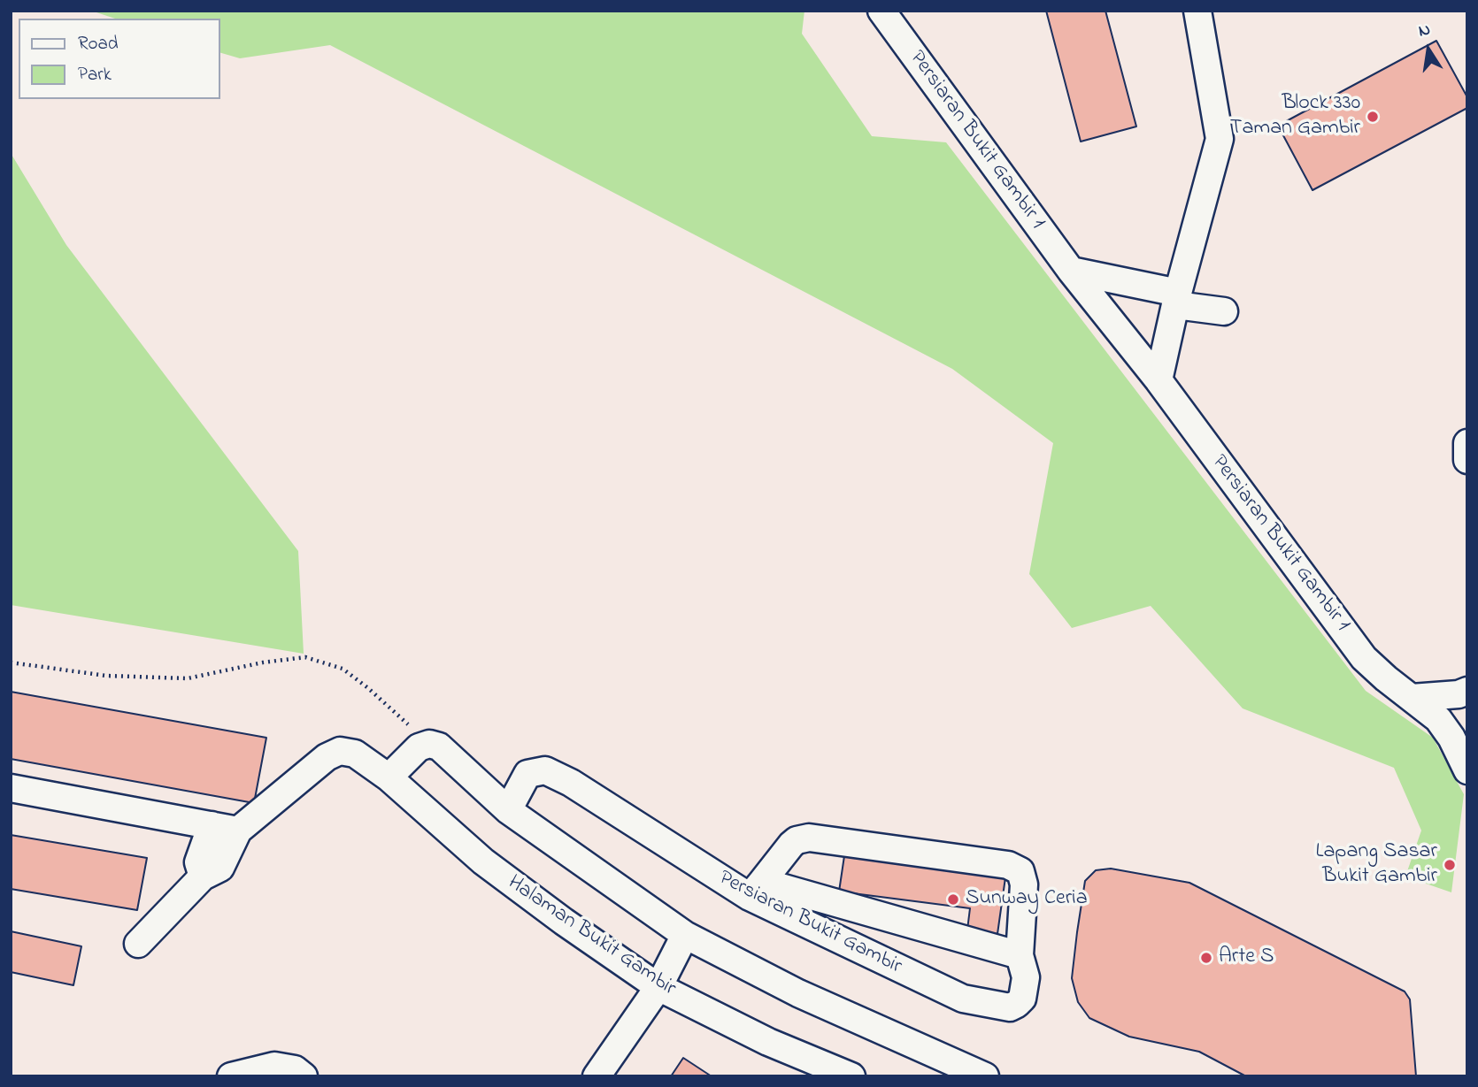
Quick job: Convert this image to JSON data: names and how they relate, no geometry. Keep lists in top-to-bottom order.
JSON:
{
  "streets": {
    "street": ["Persiaran Bukit Gambir 1", "Persiaran Bukit Gambir", "Halaman Bukit Gambir"]
  },
  "places": [
    "Block 330 Taman Gambir",
    "Lapang Sasar Bukit Gambir",
    "Sunway Ceria",
    "Arte S"
  ],
  "legend": ["Road", "Park"],
  "north": "top"
}
